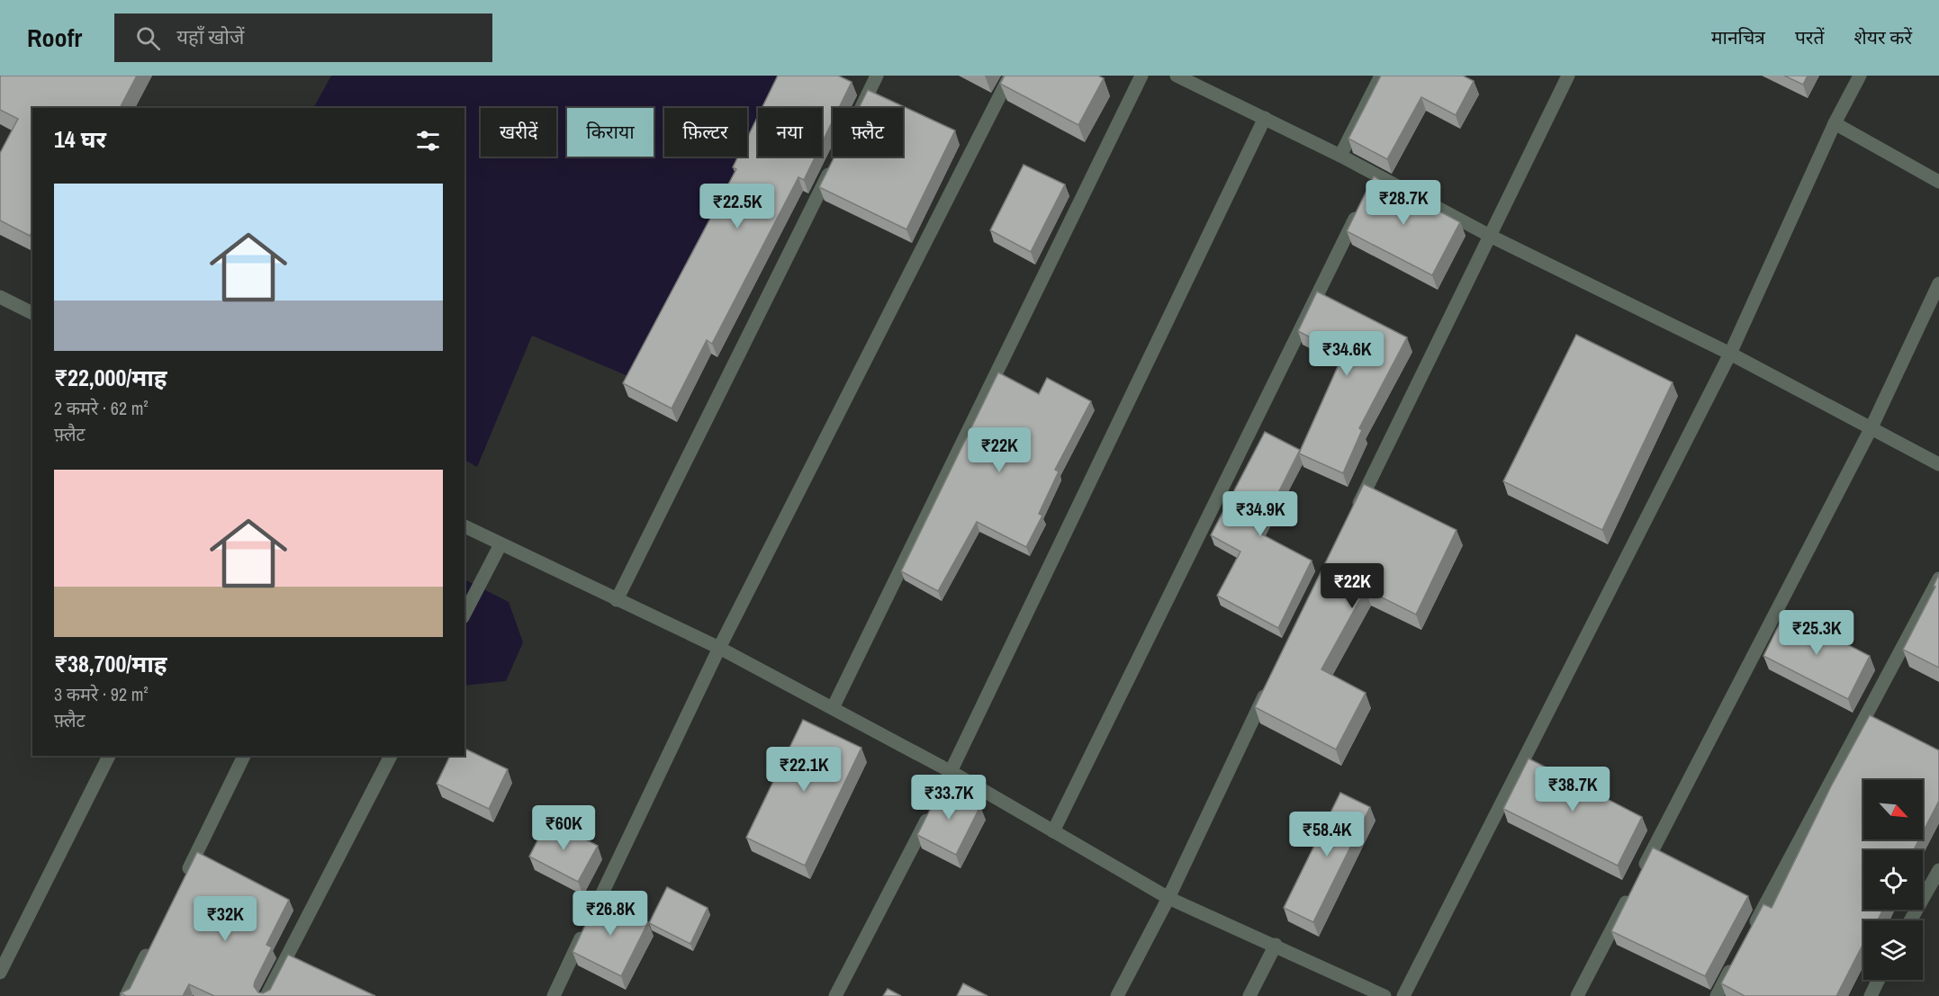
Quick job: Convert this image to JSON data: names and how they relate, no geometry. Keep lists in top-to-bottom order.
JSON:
{
  "north": "bottom right",
  "page": {
    "header": "Roofr",
    "search": "यहाँ खोजें",
    "nav": ["मानचित्र", "परतें", "शेयर करें"],
    "chip": [
      "खरीदें",
      "किराया",
      "फ़िल्टर",
      "नया",
      "फ़्लैट"
    ],
    "heading": "14 घर",
    "list": [
      {
        "name": "₹22,000/माह",
        "note": "2 कमरे · 62 m² · फ़्लैट"
      },
      {
        "name": "₹38,700/माह",
        "note": "3 कमरे · 92 m² · फ़्लैट"
      }
    ],
    "price": [
      "₹28.7K",
      "₹22.5K",
      "₹34.6K",
      "₹22K",
      "₹34.9K",
      "₹22K",
      "₹25.3K",
      "₹22.1K",
      "₹38.7K",
      "₹33.7K",
      "₹60K",
      "₹58.4K",
      "₹26.8K",
      "₹32K"
    ]
  }
}
